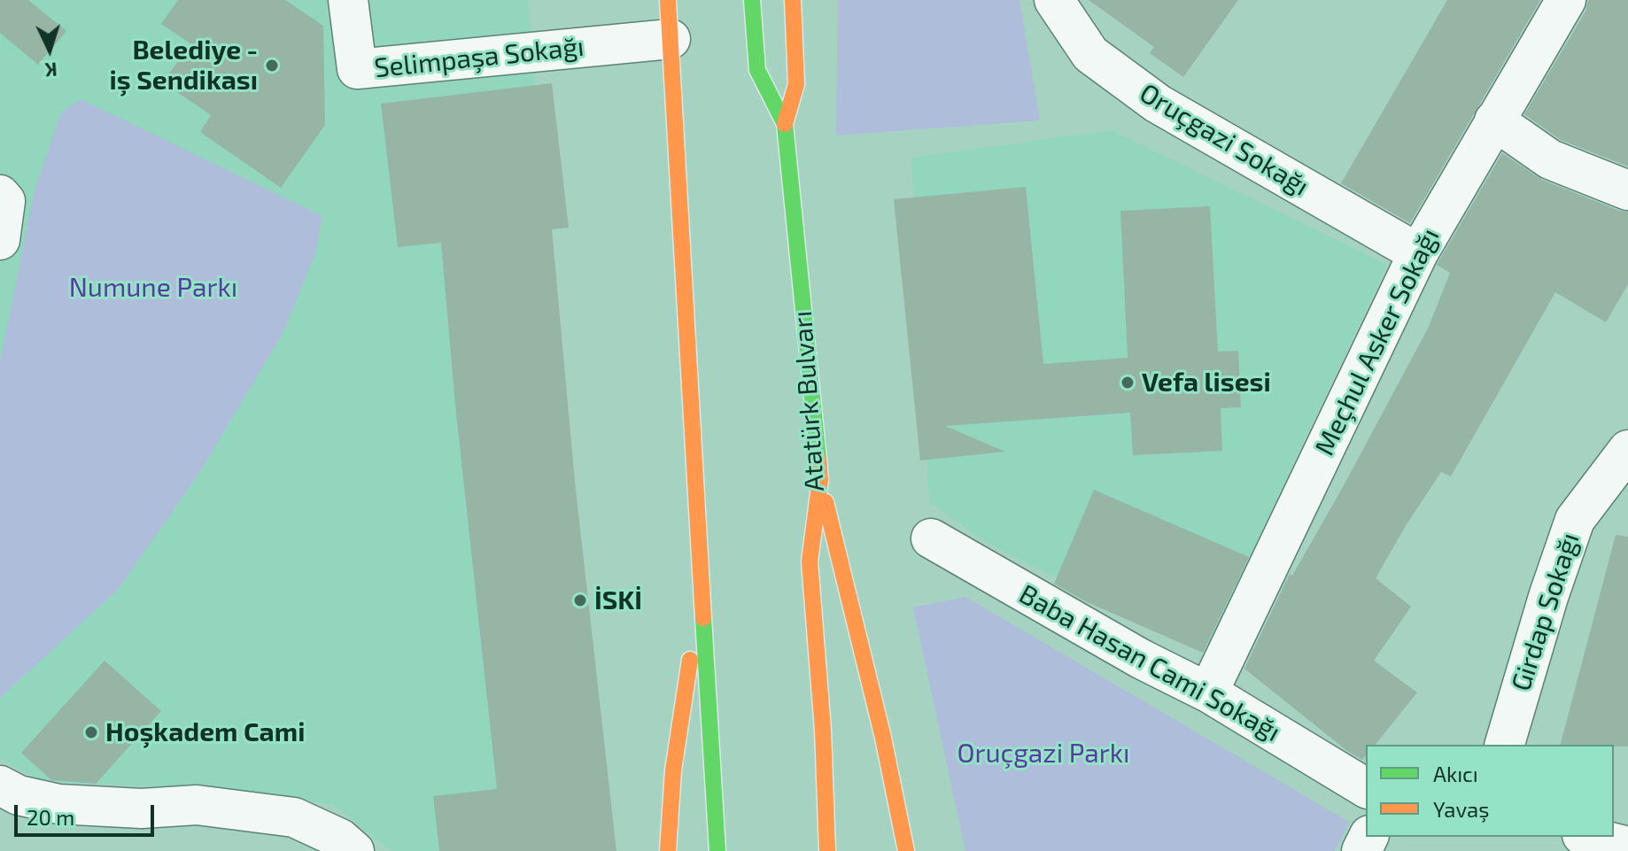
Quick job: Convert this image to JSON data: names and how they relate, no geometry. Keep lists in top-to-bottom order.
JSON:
{
  "streets": {
    "main road": ["Atatürk Bulvarı"],
    "street": [
      "Selimpaşa Sokağı",
      "Oruçgazi Sokağı",
      "Meçhul Asker Sokağı",
      "Girdap Sokağı",
      "Baba Hasan Cami Sokağı"
    ]
  },
  "crossings": [
    ["Oruçgazi Sokağı", "Meçhul Asker Sokağı"],
    ["Meçhul Asker Sokağı", "Baba Hasan Cami Sokağı"]
  ],
  "parks": ["Numune Parkı", "Oruçgazi Parkı"],
  "places": [
    "Belediye - iş Sendikası",
    "Vefa lisesi",
    "İSKİ",
    "Hoşkadem Cami"
  ],
  "legend": ["Akıcı", "Yavaş"],
  "scale_bar": "20 m",
  "north": "bottom"
}
